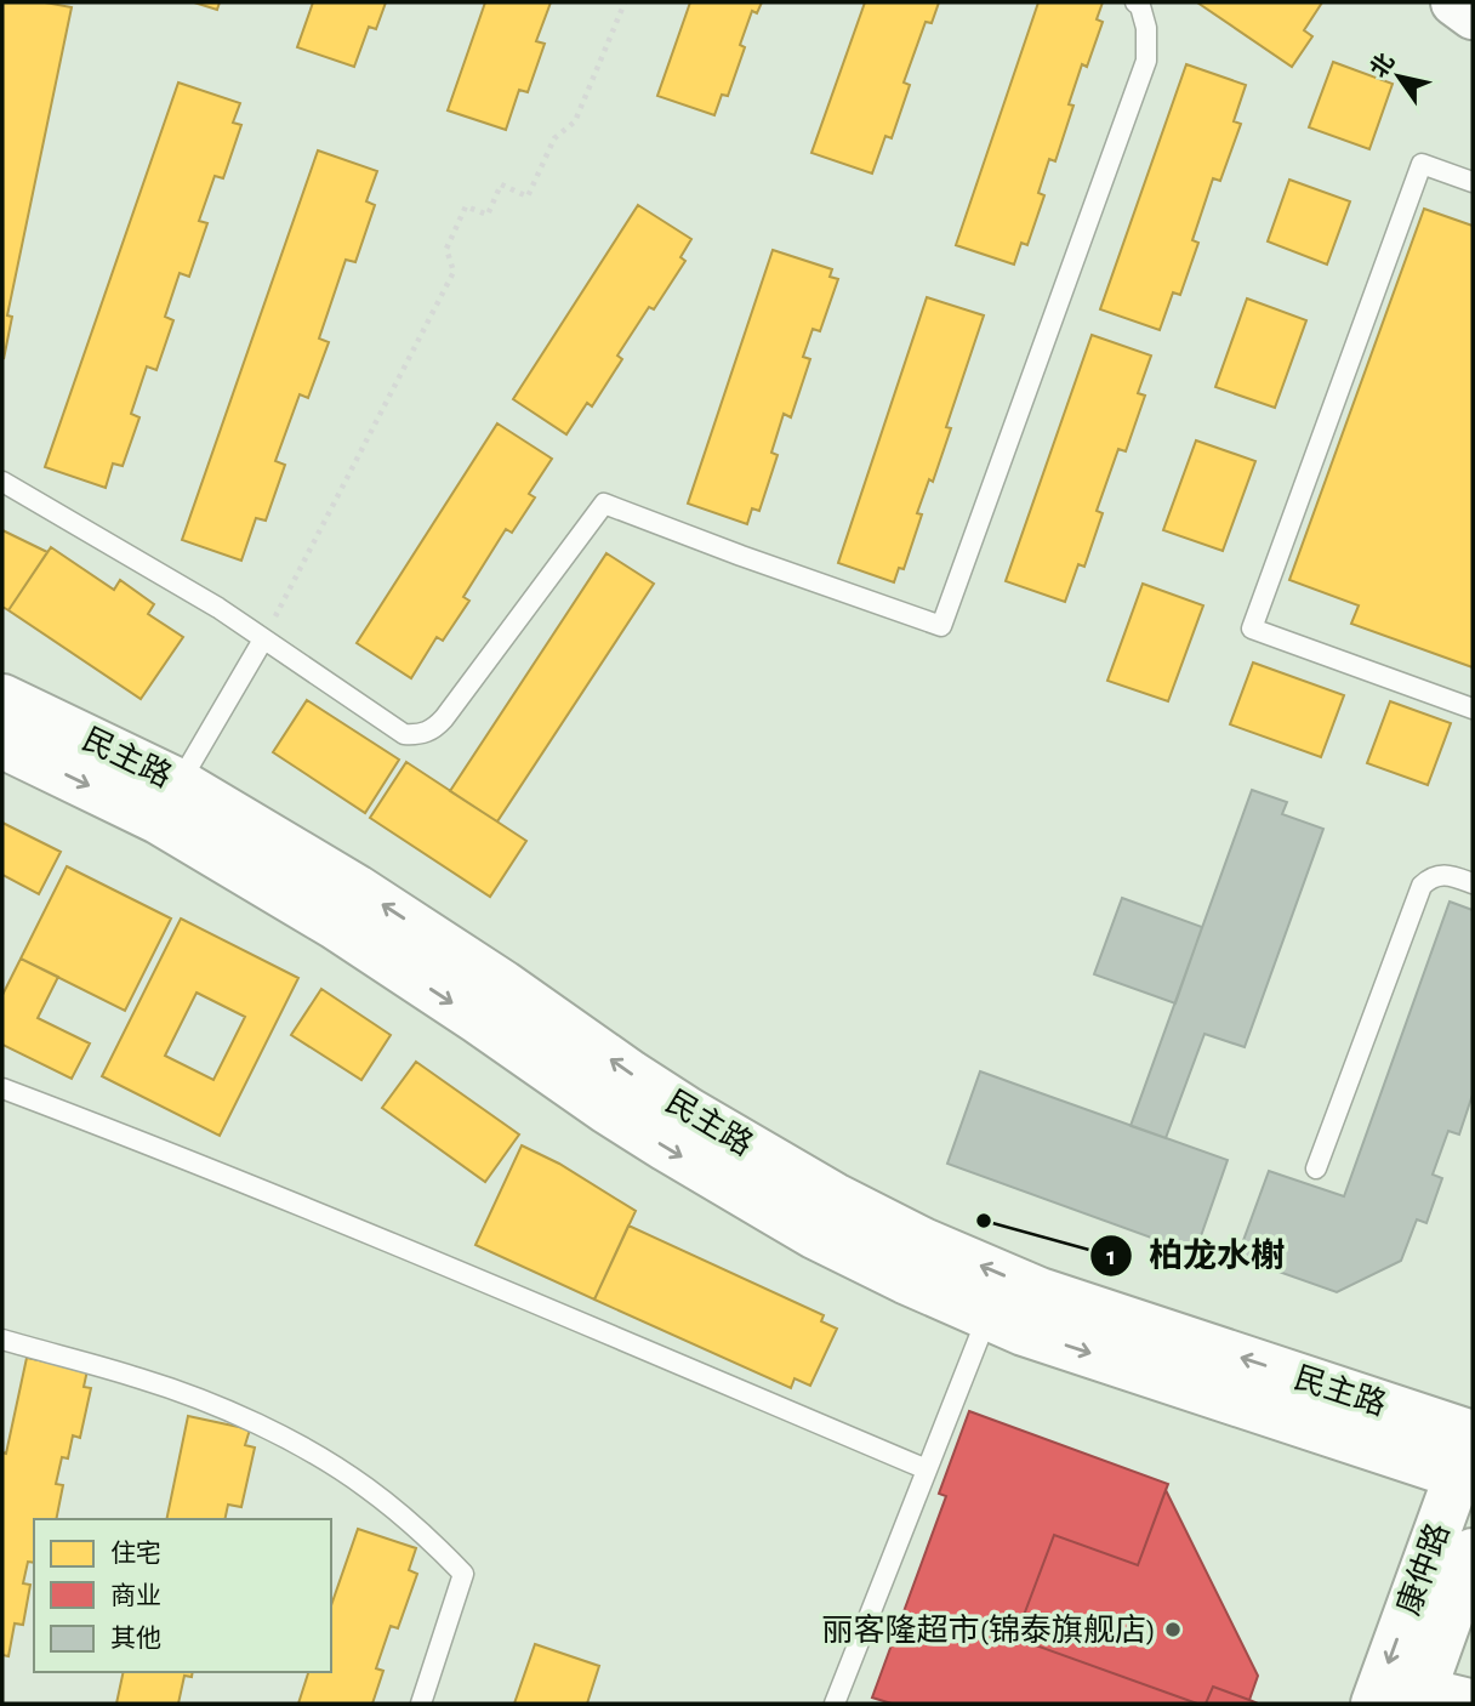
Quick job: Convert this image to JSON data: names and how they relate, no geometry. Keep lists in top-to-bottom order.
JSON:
{
  "streets": {
    "main road": ["民主路", "康仲路"]
  },
  "crossings": [
    ["民主路", "康仲路"]
  ],
  "places": ["柏龙水榭", "丽客隆超市(锦泰旗舰店)"],
  "legend": ["住宅", "商业", "其他"],
  "north": "top left"
}
